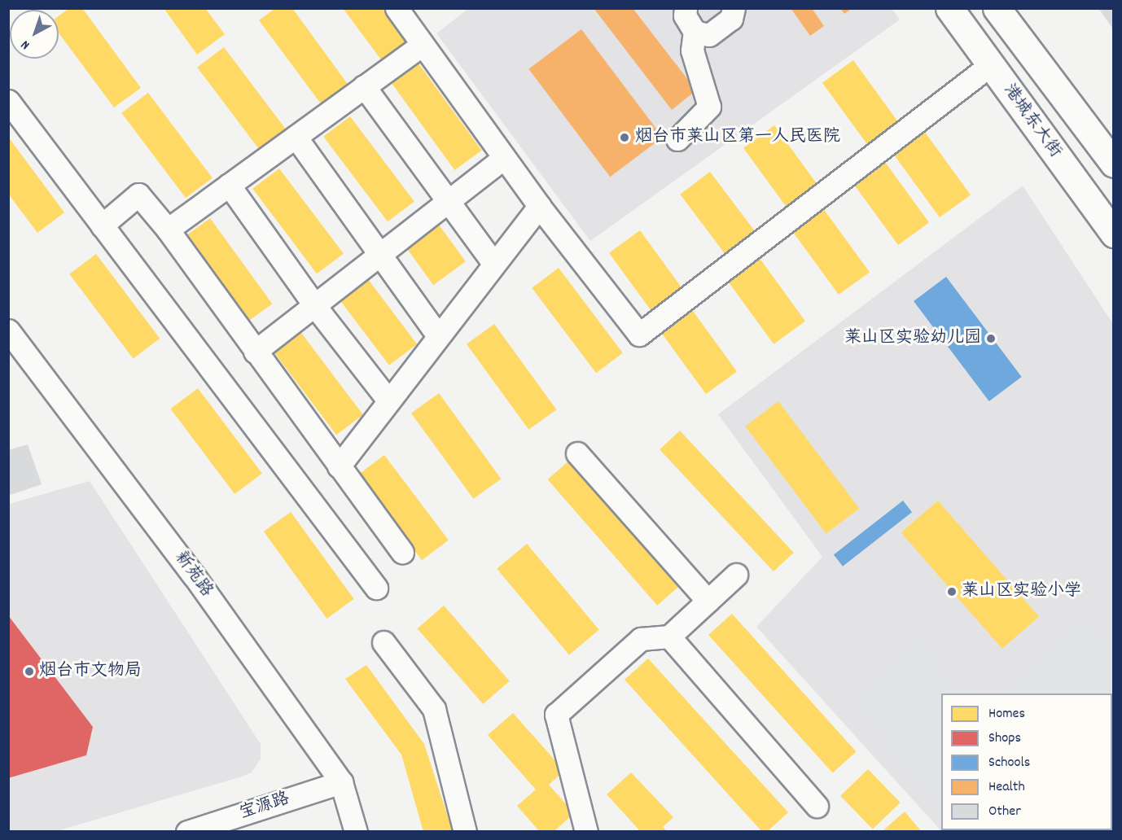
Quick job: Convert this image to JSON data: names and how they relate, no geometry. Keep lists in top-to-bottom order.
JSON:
{
  "streets": {
    "main road": ["港城东大街"],
    "street": ["新苑路", "宝源路"]
  },
  "crossings": [
    ["新苑路", "宝源路"]
  ],
  "places": [
    "烟台市莱山区第一人民医院",
    "莱山区实验幼儿园",
    "莱山区实验小学",
    "烟台市文物局"
  ],
  "legend": [
    "Homes",
    "Shops",
    "Schools",
    "Health",
    "Other"
  ],
  "north": "bottom left"
}
